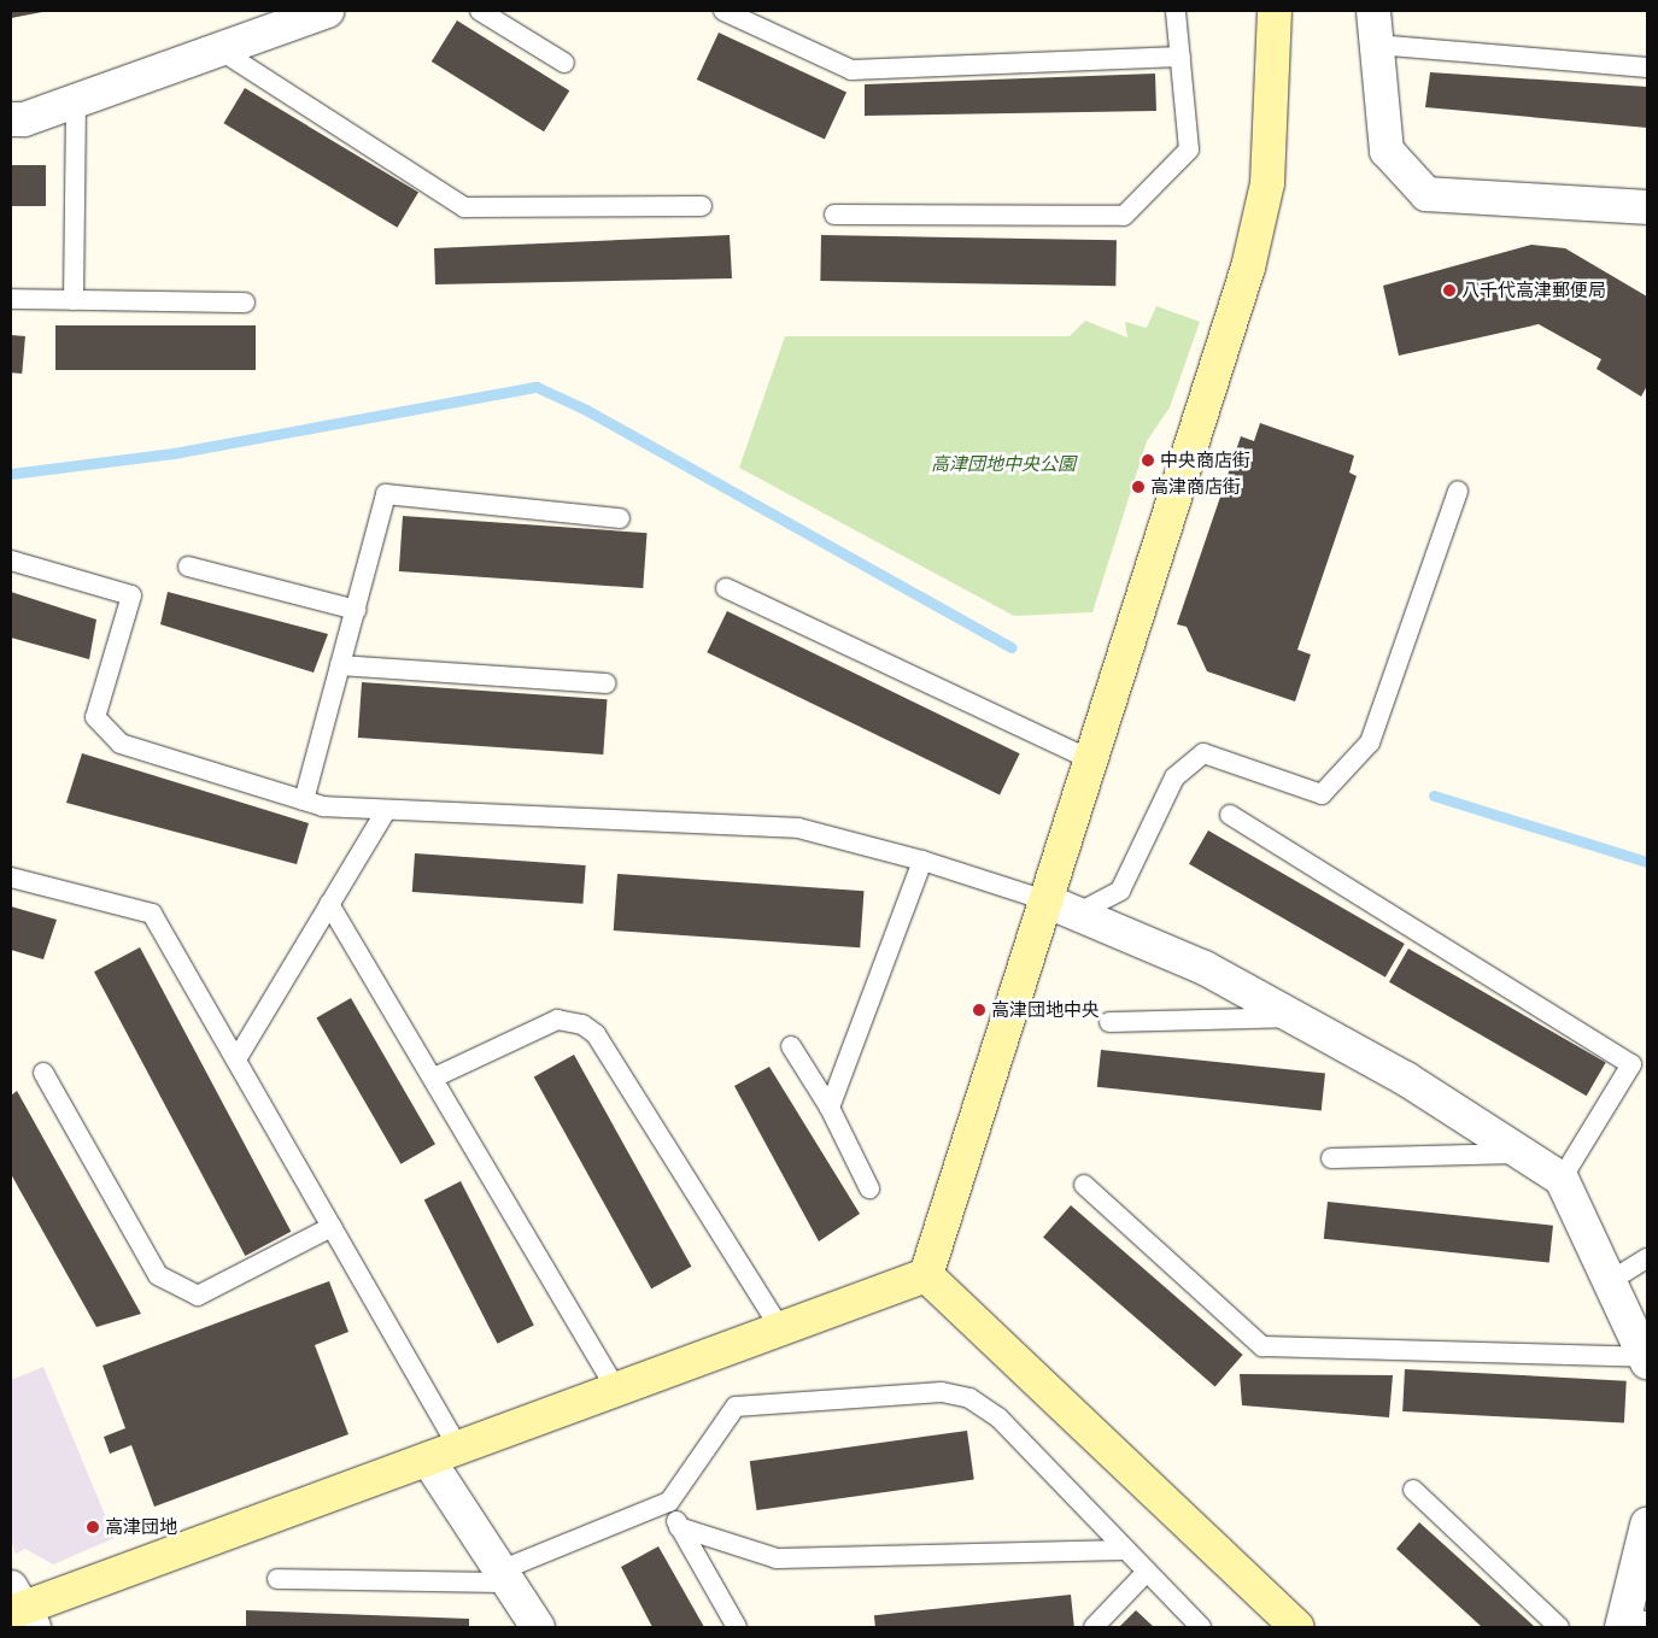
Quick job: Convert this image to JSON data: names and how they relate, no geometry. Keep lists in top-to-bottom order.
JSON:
{
  "parks": ["高津団地中央公園"],
  "places": [
    "八千代高津郵便局",
    "中央商店街",
    "高津商店街",
    "高津団地中央",
    "高津団地"
  ]
}
